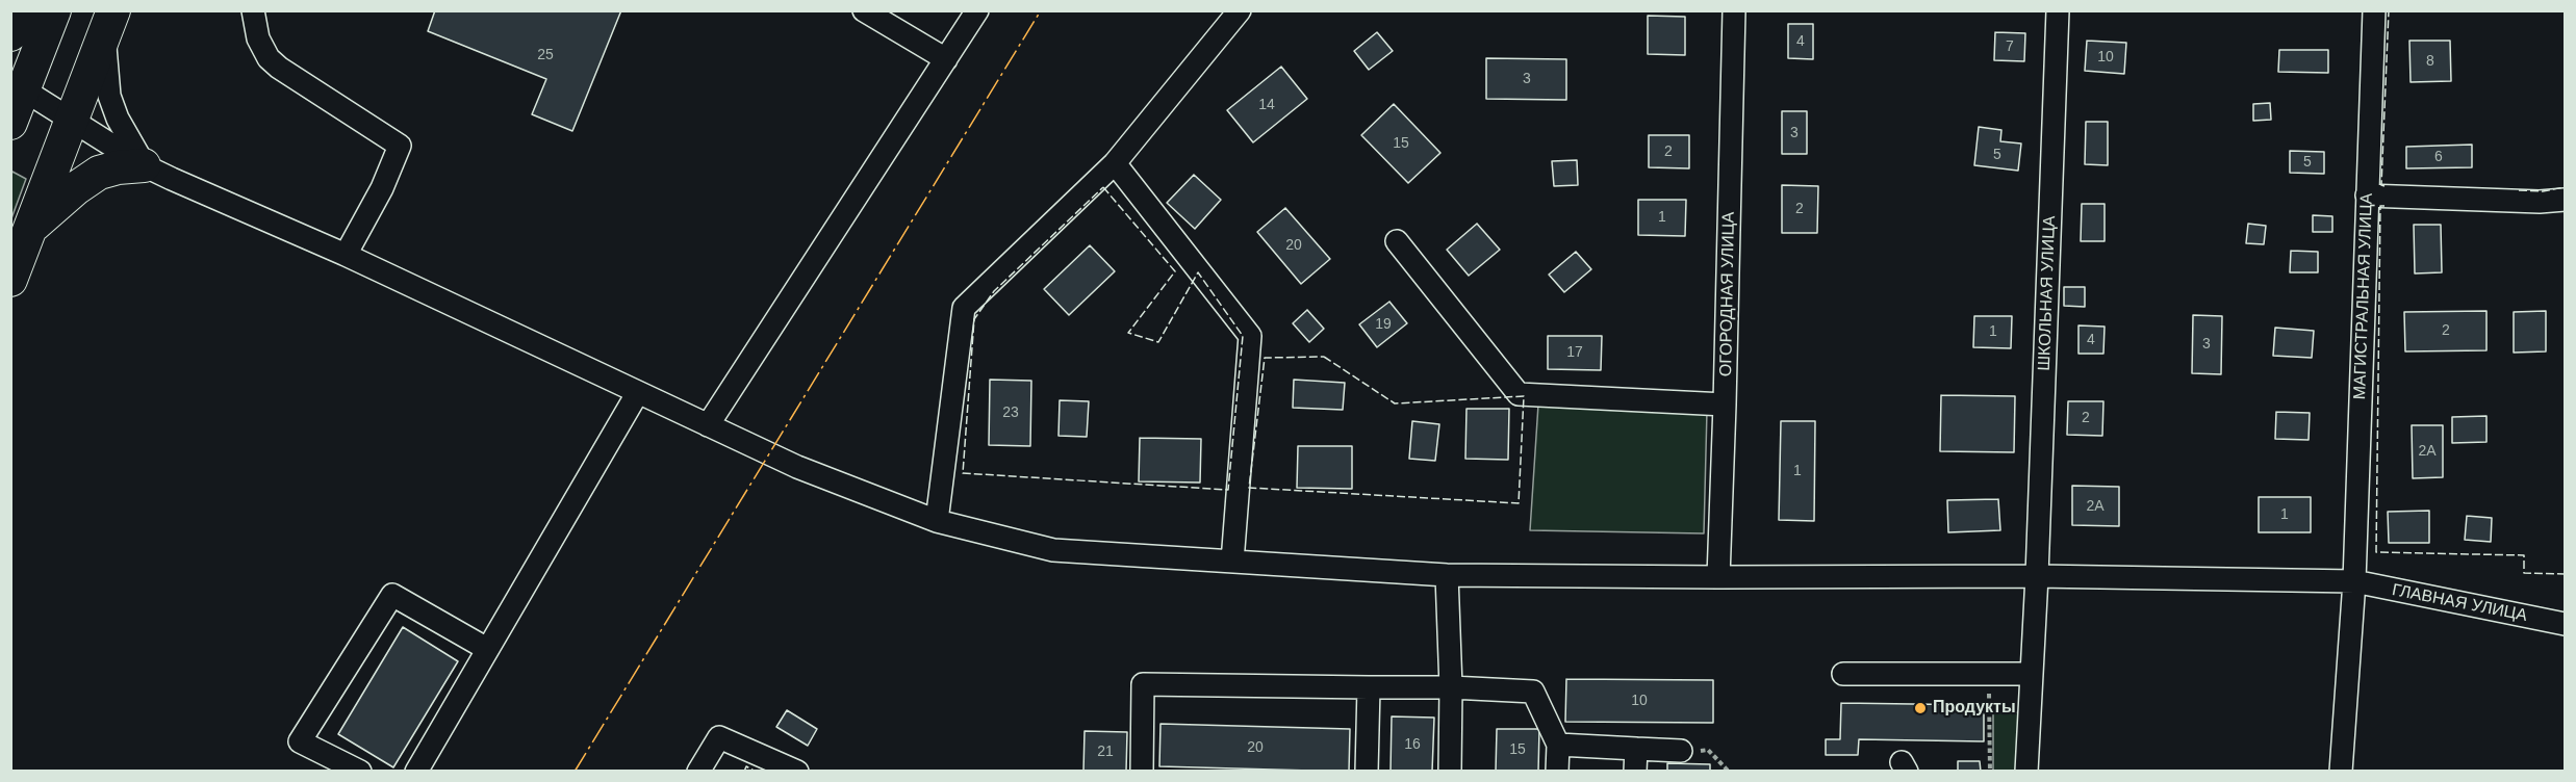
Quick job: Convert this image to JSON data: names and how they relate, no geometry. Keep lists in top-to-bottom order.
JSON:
{
  "streets": {
    "street": [
      "ШКОЛЬНАЯ УЛИЦА",
      "ОГОРОДНАЯ УЛИЦА",
      "МАГИСТРАЛЬНАЯ УЛИЦА",
      "ГЛАВНАЯ УЛИЦА"
    ]
  },
  "crossings": [
    ["ШКОЛЬНАЯ УЛИЦА", "ГЛАВНАЯ УЛИЦА"],
    ["ОГОРОДНАЯ УЛИЦА", "ГЛАВНАЯ УЛИЦА"],
    ["МАГИСТРАЛЬНАЯ УЛИЦА", "ГЛАВНАЯ УЛИЦА"]
  ],
  "places": ["Продукты"],
  "house_numbers": [
    "4",
    "7",
    "25",
    "10",
    "8",
    "3",
    "14",
    "3",
    "15",
    "2",
    "5",
    "6",
    "5",
    "2",
    "1",
    "20",
    "19",
    "2",
    "1",
    "4",
    "3",
    "17",
    "23",
    "2",
    "2А",
    "1",
    "2А",
    "1",
    "10",
    "16",
    "20",
    "15",
    "21"
  ]
}
